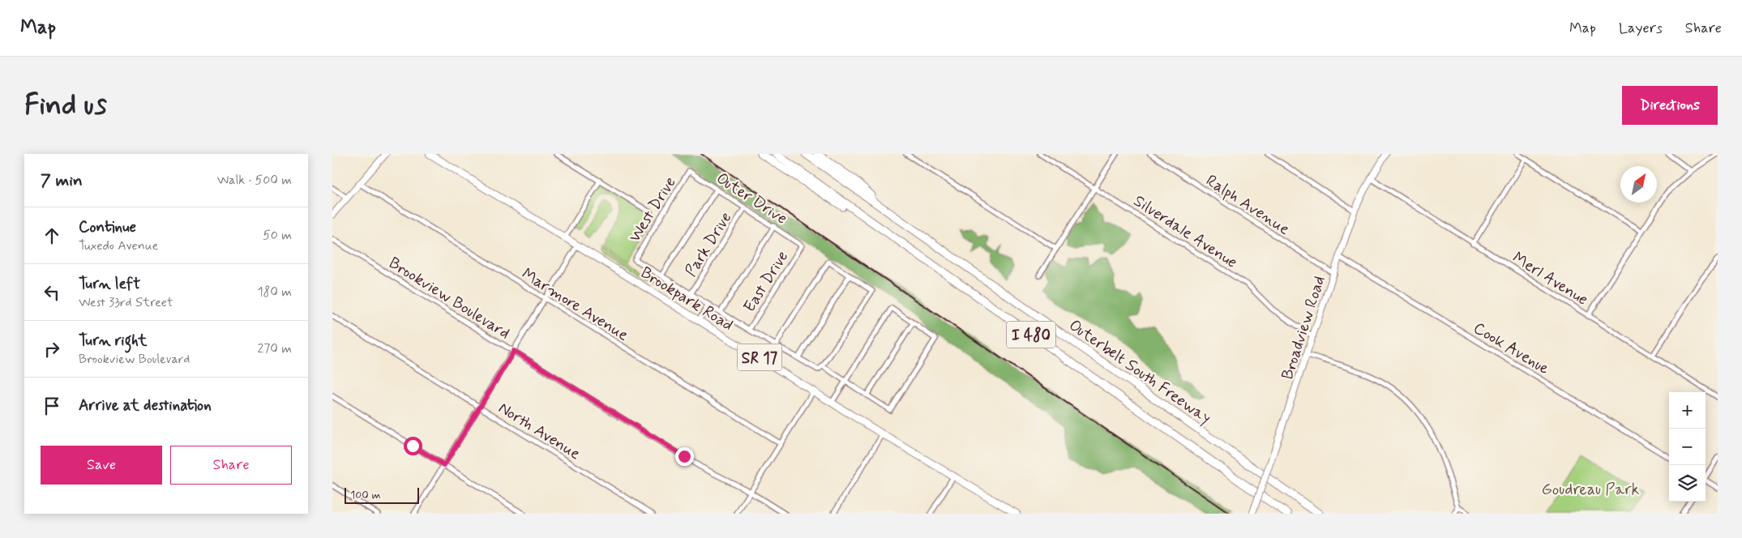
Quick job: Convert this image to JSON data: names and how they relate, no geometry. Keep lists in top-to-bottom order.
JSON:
{
  "streets": {
    "highway": ["I 480", "Outerbelt South Freeway"],
    "main road": ["Brookpark Road", "Broadview Road", "SR 17"],
    "street": [
      "Outer Drive",
      "Ralph Avenue",
      "West Drive",
      "Silverdale Avenue",
      "Park Drive",
      "Merl Avenue",
      "East Drive",
      "Brookview Boulevard",
      "Marmore Avenue",
      "Cook Avenue",
      "North Avenue"
    ]
  },
  "crossings": [
    ["Outer Drive", "West Drive"],
    ["Outer Drive", "Park Drive"],
    ["Outer Drive", "East Drive"],
    ["Ralph Avenue", "Broadview Road"],
    ["Silverdale Avenue", "Broadview Road"],
    ["Merl Avenue", "Broadview Road"],
    ["Broadview Road", "Cook Avenue"]
  ],
  "parks": ["Goudreau Park"],
  "scale_bar": "100 m",
  "north": "top right",
  "page": {
    "header": "Map",
    "nav": ["Map", "Layers", "Share"],
    "buttons": [
      "Directions",
      ["Save", "Share"]
    ],
    "title": "Find us",
    "heading": ["7 min", "Walk · 500 m"],
    "list": [
      ["Continue", "Tuxedo Avenue", "50 m"],
      ["Turn left", "West 33rd Street", "180 m"],
      ["Turn right", "Brookview Boulevard", "270 m"],
      "Arrive at destination"
    ],
    "map_buttons": ["+", "−"],
    "scale": "100 m"
  }
}
